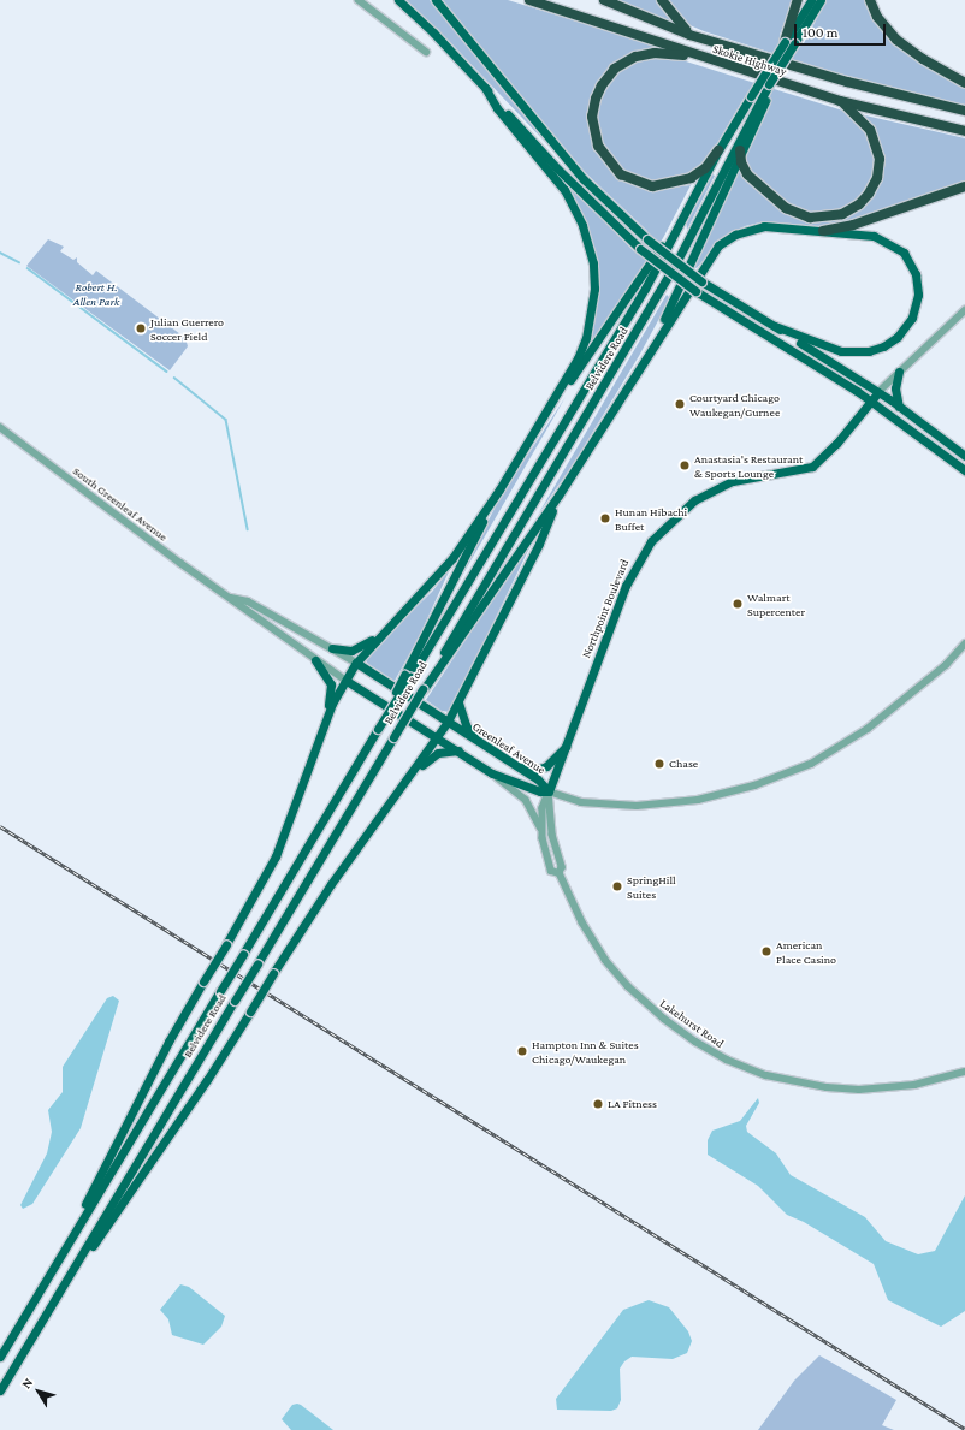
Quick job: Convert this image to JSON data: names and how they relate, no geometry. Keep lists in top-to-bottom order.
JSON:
{
  "streets": {
    "highway": ["Skokie Highway"],
    "main road": ["Belvidere Road", "Northpoint Boulevard", "Greenleaf Avenue"],
    "street": ["South Greenleaf Avenue", "Lakehurst Road"]
  },
  "crossings": [
    ["South Greenleaf Avenue", "Greenleaf Avenue"],
    ["Northpoint Boulevard", "Greenleaf Avenue"],
    ["Northpoint Boulevard", "Lakehurst Road"],
    ["Greenleaf Avenue", "Lakehurst Road"]
  ],
  "parks": ["Robert H. Allen Park"],
  "places": [
    "Julian Guerrero Soccer Field",
    "Courtyard Chicago Waukegan/Gurnee",
    "Anastasia's Restaurant & Sports Lounge",
    "Hunan Hibachi Buffet",
    "Walmart Supercenter",
    "Chase",
    "SpringHill Suites",
    "American Place Casino",
    "Hampton Inn & Suites Chicago/Waukegan",
    "LA Fitness"
  ],
  "scale_bar": "100 m",
  "north": "top left"
}
